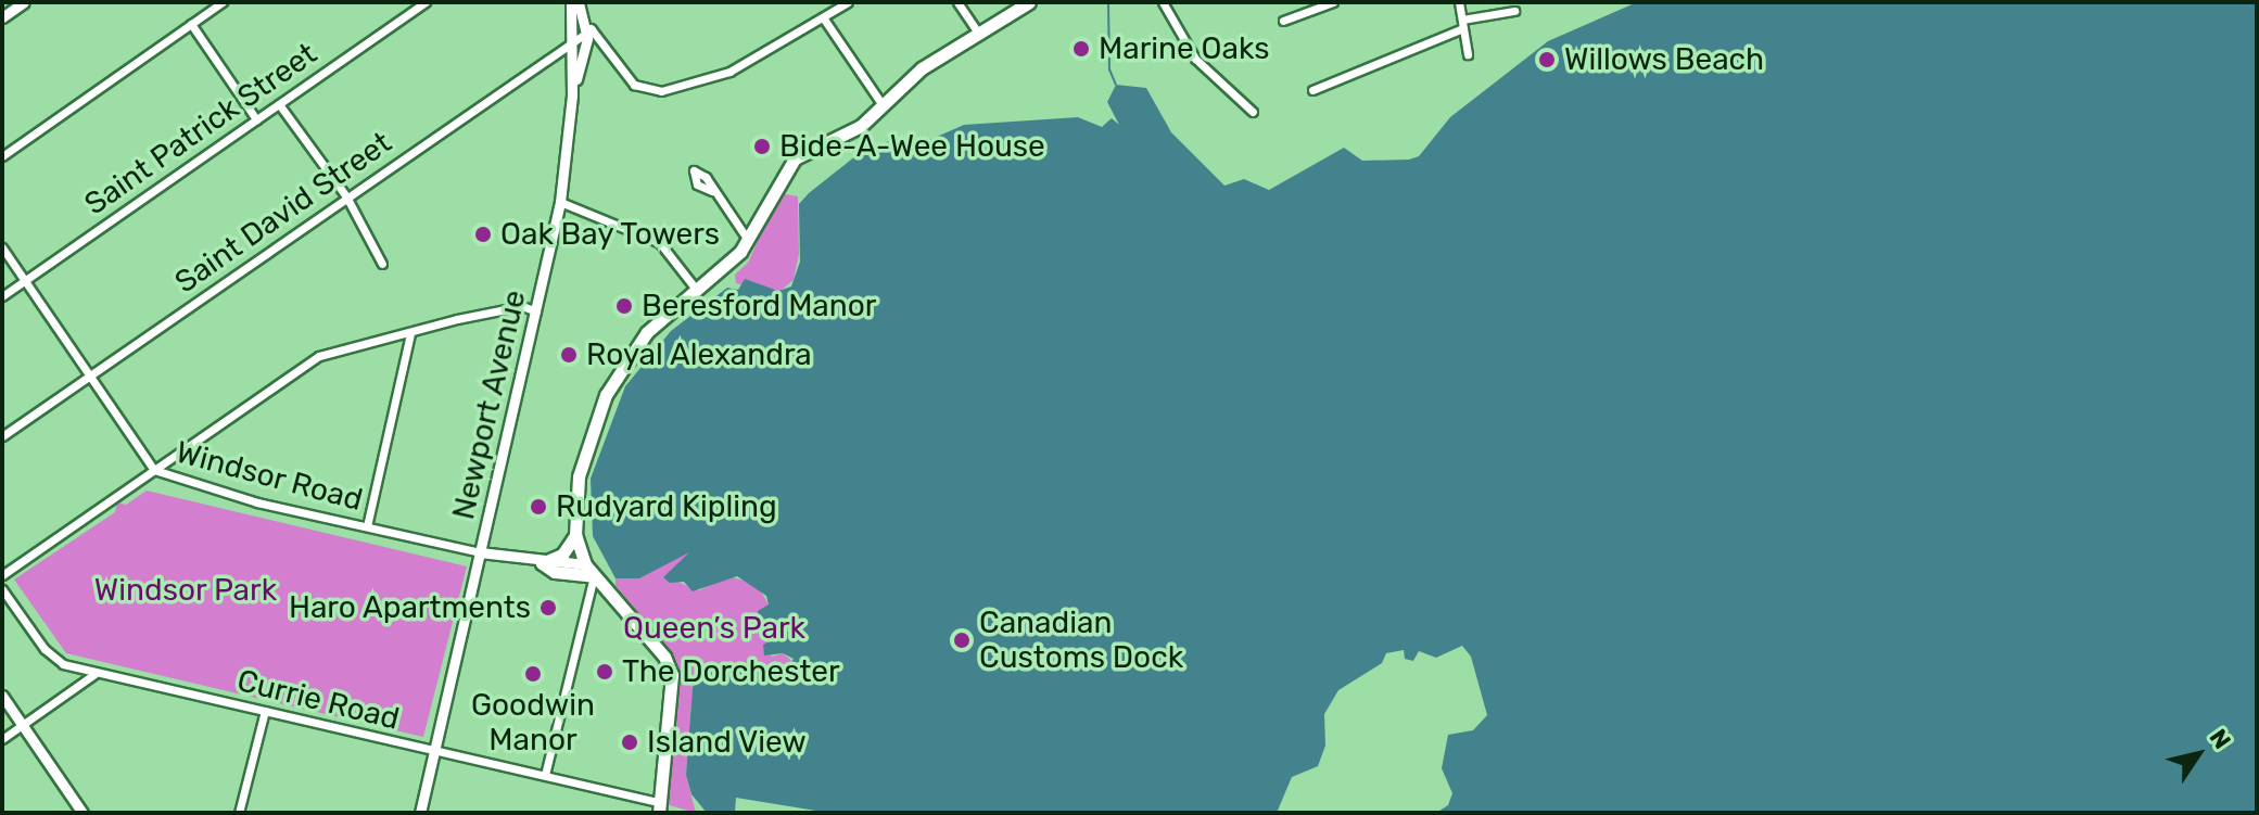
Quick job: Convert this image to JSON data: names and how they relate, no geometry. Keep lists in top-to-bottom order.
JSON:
{
  "streets": {
    "street": [
      "Saint Patrick Street",
      "Saint David Street",
      "Newport Avenue",
      "Windsor Road",
      "Currie Road"
    ]
  },
  "crossings": [
    ["Saint Patrick Street", "Windsor Road"],
    ["Saint David Street", "Newport Avenue"],
    ["Saint David Street", "Windsor Road"],
    ["Newport Avenue", "Windsor Road"],
    ["Newport Avenue", "Currie Road"]
  ],
  "parks": ["Windsor Park", "Queen’s Park"],
  "places": [
    "Marine Oaks",
    "Willows Beach",
    "Bide-A-Wee House",
    "Oak Bay Towers",
    "Beresford Manor",
    "Royal Alexandra",
    "Rudyard Kipling",
    "Haro Apartments",
    "Canadian Customs Dock",
    "The Dorchester",
    "Goodwin Manor",
    "Island View"
  ],
  "north": "top right"
}
